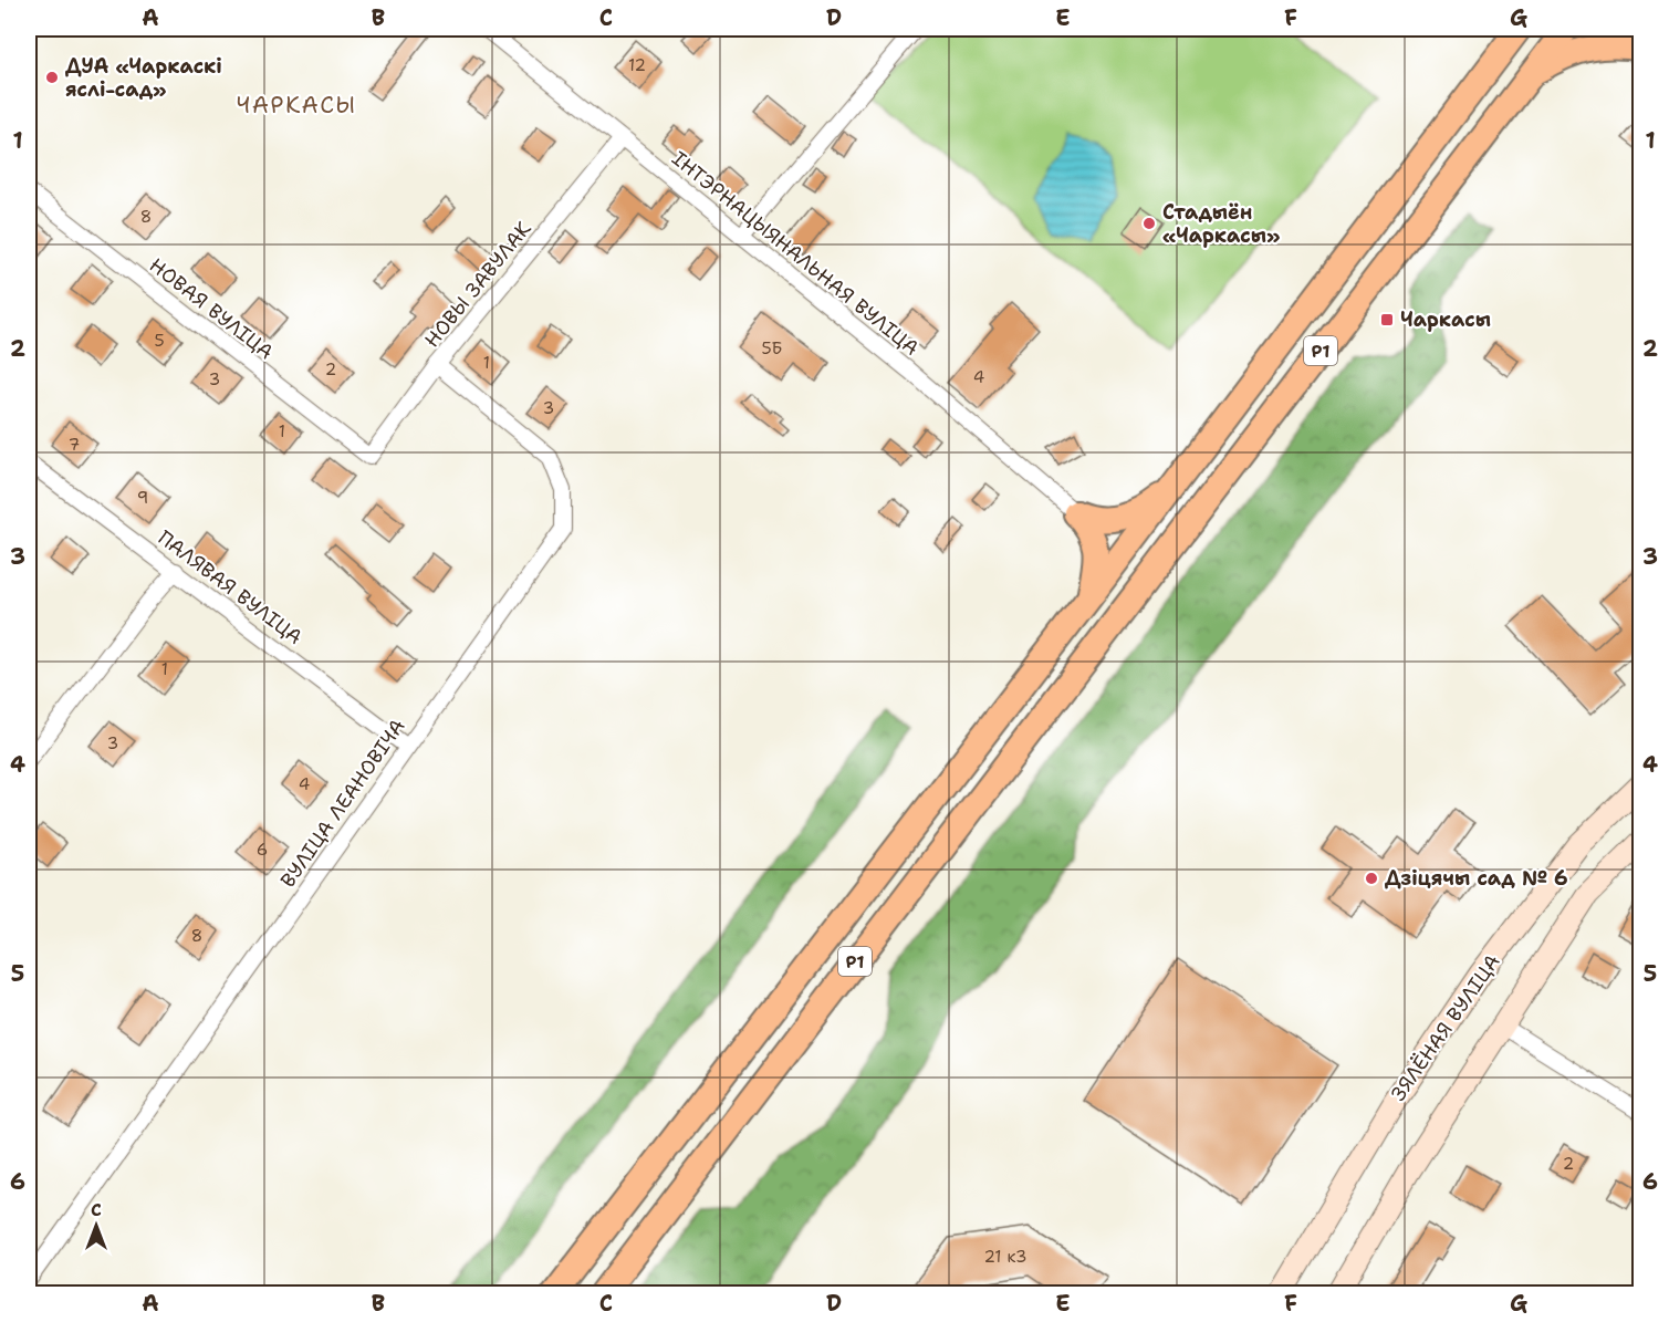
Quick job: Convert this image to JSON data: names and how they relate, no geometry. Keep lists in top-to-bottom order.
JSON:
{
  "streets": {
    "highway": ["Р1"],
    "main road": ["ЗЯЛЁНАЯ ВУЛІЦА"],
    "street": [
      "ІНТЭРНАЦЫЯНАЛЬНАЯ ВУЛІЦА",
      "НОВЫ ЗАВУЛАК",
      "НОВАЯ ВУЛІЦА",
      "ПАЛЯВАЯ ВУЛІЦА",
      "ВУЛІЦА ЛЕАНОВІЧА"
    ]
  },
  "crossings": [
    ["ІНТЭРНАЦЫЯНАЛЬНАЯ ВУЛІЦА", "НОВЫ ЗАВУЛАК"],
    ["НОВЫ ЗАВУЛАК", "НОВАЯ ВУЛІЦА"],
    ["НОВЫ ЗАВУЛАК", "ВУЛІЦА ЛЕАНОВІЧА"],
    ["ПАЛЯВАЯ ВУЛІЦА", "ВУЛІЦА ЛЕАНОВІЧА"]
  ],
  "districts": ["ЧАРКАСЫ"],
  "places": {
    "other": ["ДУА «Чаркаскі яслі-сад»", "Стадыён «Чаркасы»", "Дзіцячы сад № 6"],
    "transit": ["Чаркасы"]
  },
  "house_numbers": [
    "12",
    "8",
    "5",
    "5Б",
    "1",
    "2",
    "4",
    "3",
    "3",
    "1",
    "7",
    "9",
    "1",
    "3",
    "4",
    "6",
    "8",
    "2",
    "21 к3"
  ],
  "north": "top",
  "grid": {
    "columns": [
      "A",
      "B",
      "C",
      "D",
      "E",
      "F",
      "G"
    ],
    "rows": [
      "1",
      "2",
      "3",
      "4",
      "5",
      "6"
    ]
  }
}
